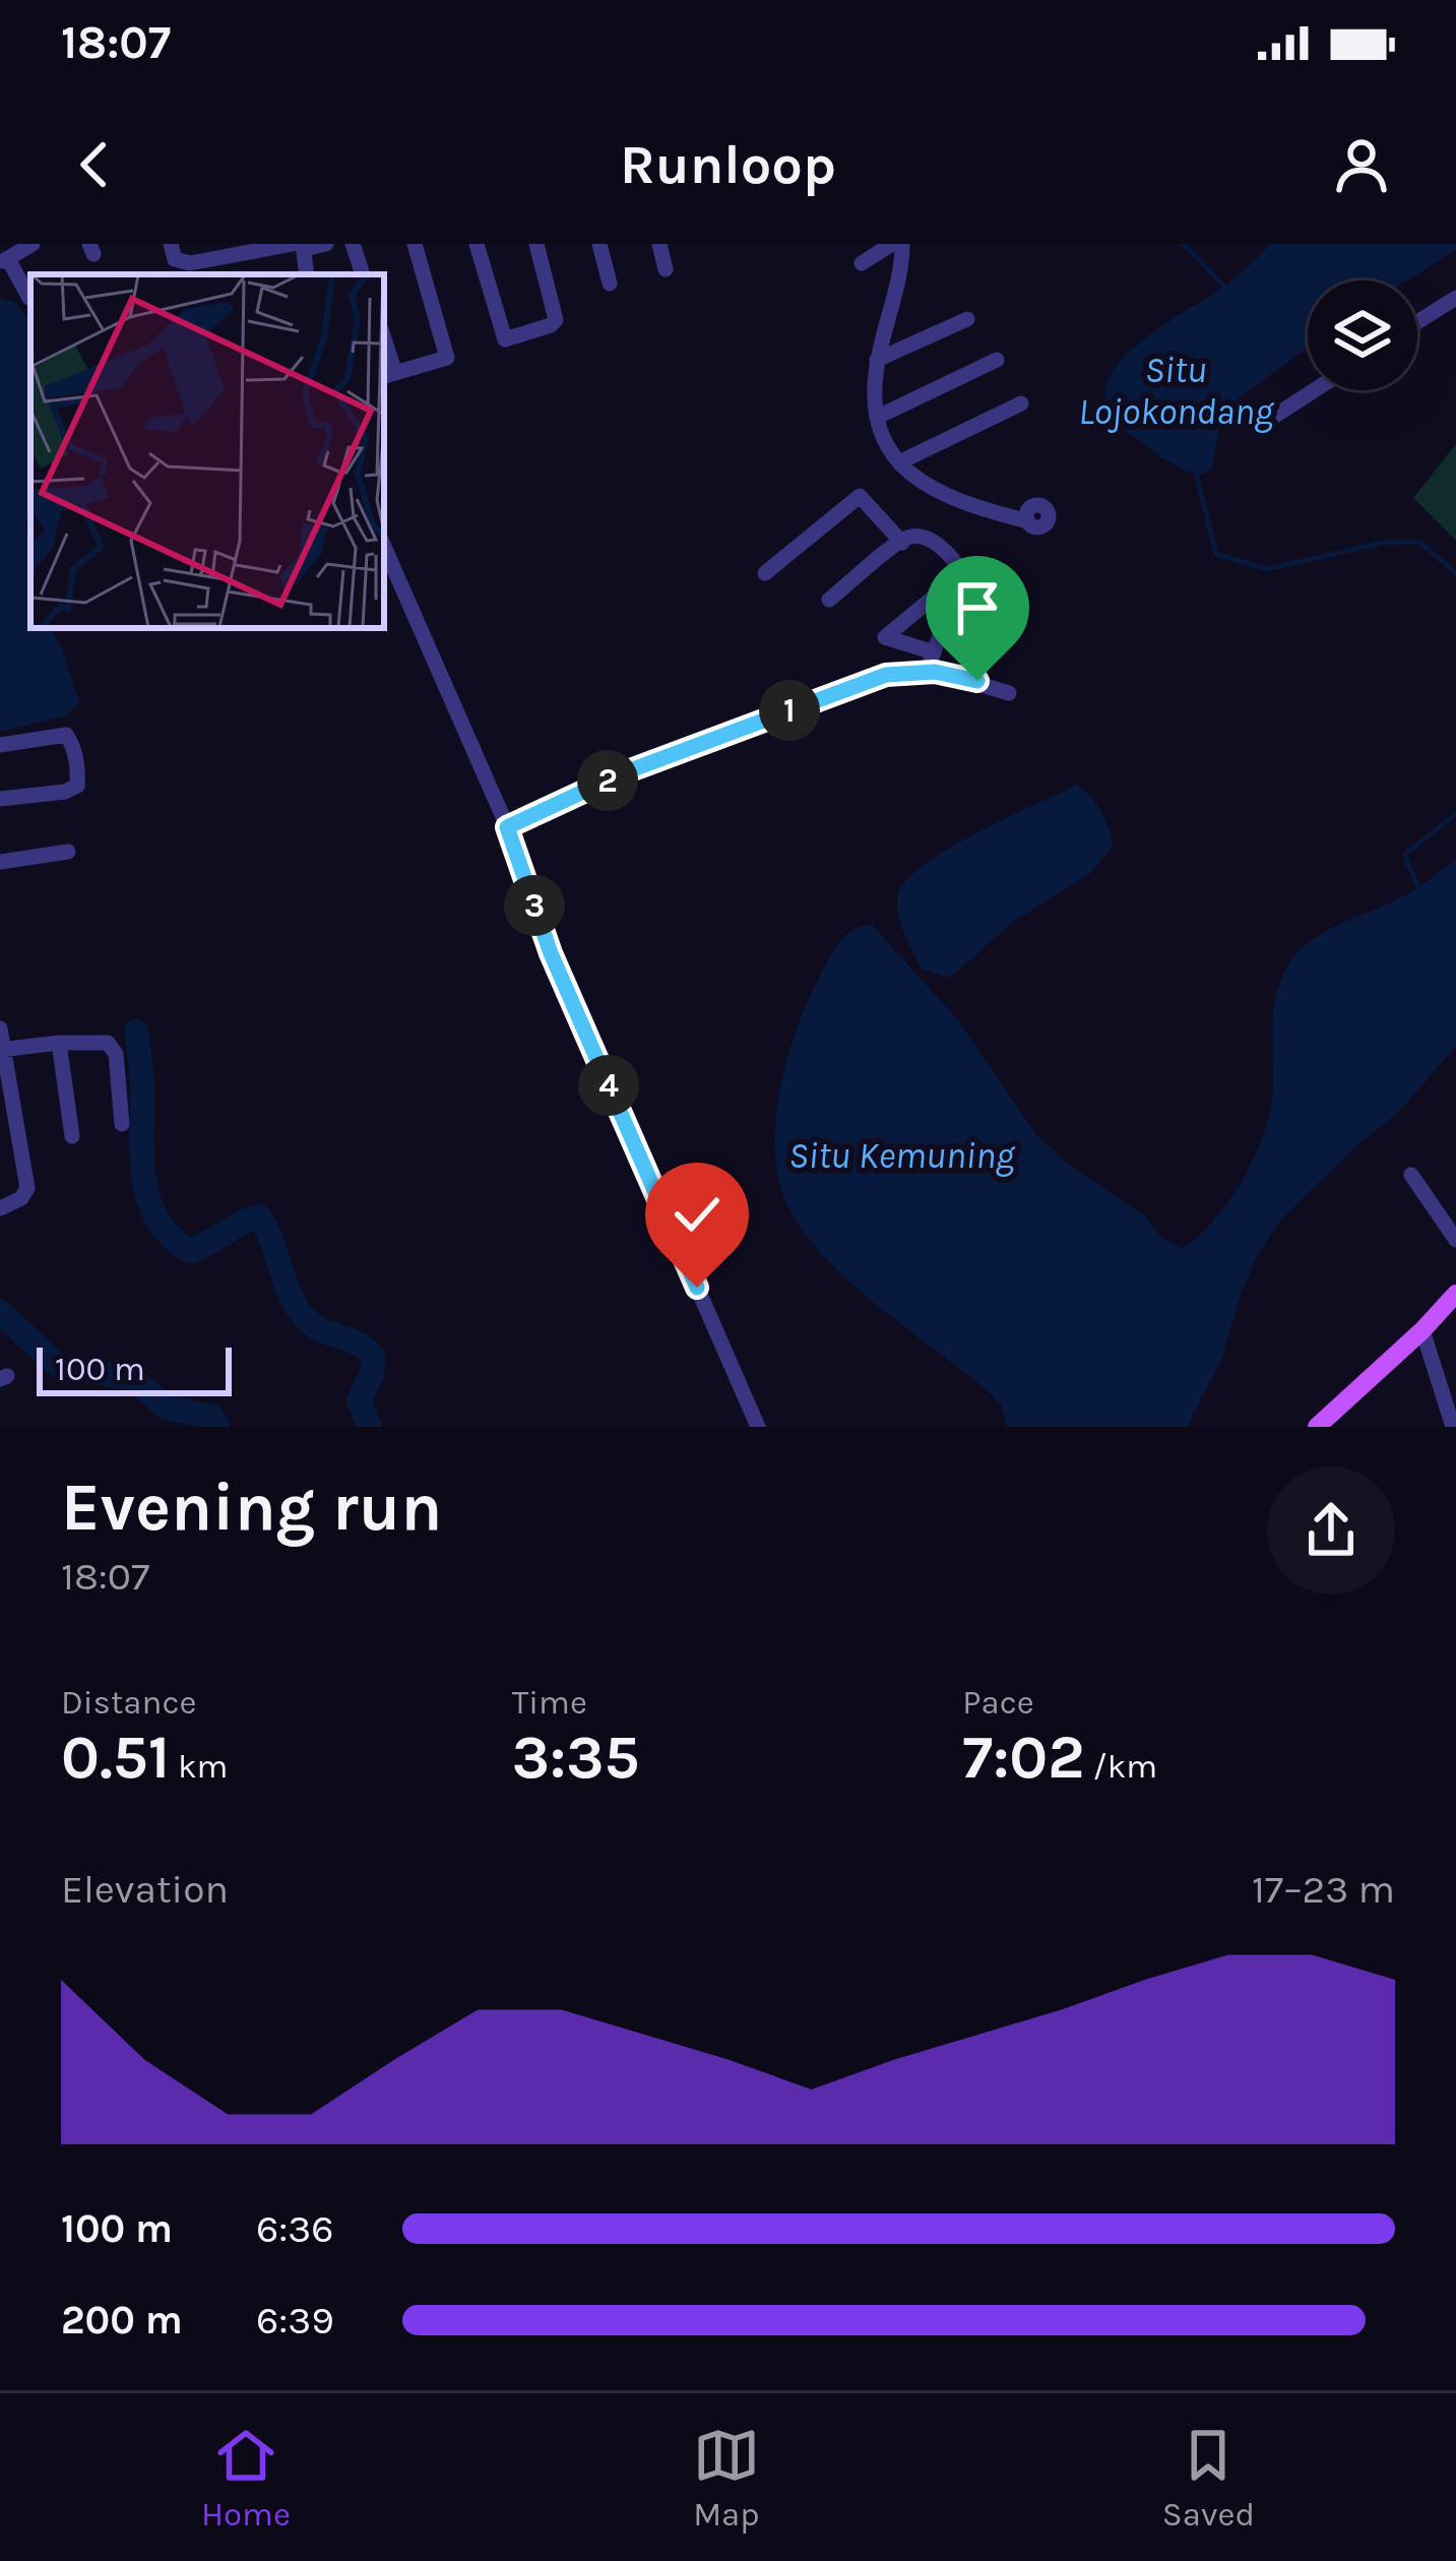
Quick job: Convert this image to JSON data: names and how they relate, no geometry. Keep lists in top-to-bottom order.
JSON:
{
  "water": ["Situ Lojokondang", "Situ Kemuning"],
  "scale_bar": "100 m",
  "page": {
    "status": "18:07",
    "header": "Runloop",
    "pins": [
      "1",
      "2",
      "3",
      "4"
    ],
    "scale": "100 m",
    "heading": ["Evening run", "18:07"],
    "stats": [
      ["Distance", "0.51 km"],
      ["Time", "3:35"],
      ["Pace", "7:02 /km"]
    ],
    "chart": ["Elevation", "17–23 m"],
    "list": [
      {
        "name": "100 m",
        "note": "6:36"
      },
      {
        "name": "200 m",
        "note": "6:39"
      }
    ],
    "tabs": ["Home", "Map", "Saved"]
  }
}
